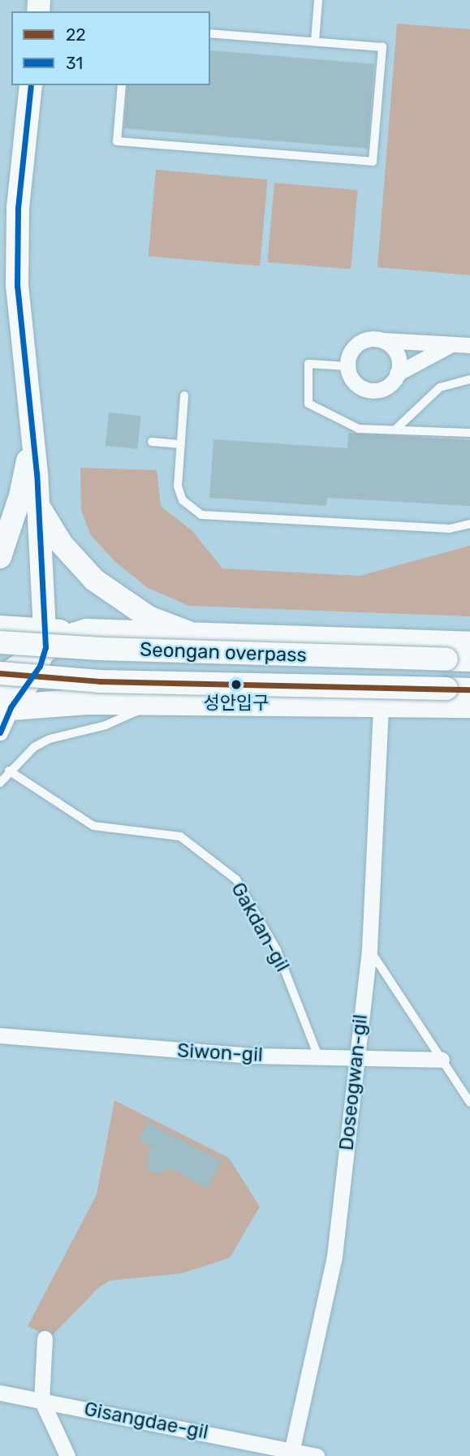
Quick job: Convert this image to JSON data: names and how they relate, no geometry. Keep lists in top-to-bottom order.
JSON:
{
  "streets": {
    "main road": ["Seongan overpass"],
    "street": ["Siwon-gil", "Doseogwan-gil", "Gisangdae-gil"],
    "lane": ["Gakdan-gil"]
  },
  "crossings": [
    ["Gakdan-gil", "Siwon-gil"],
    ["Siwon-gil", "Doseogwan-gil"],
    ["Doseogwan-gil", "Gisangdae-gil"]
  ],
  "places": ["성안입구"],
  "lines": ["transit line 31", "transit line 22"],
  "legend": ["22", "31"]
}
